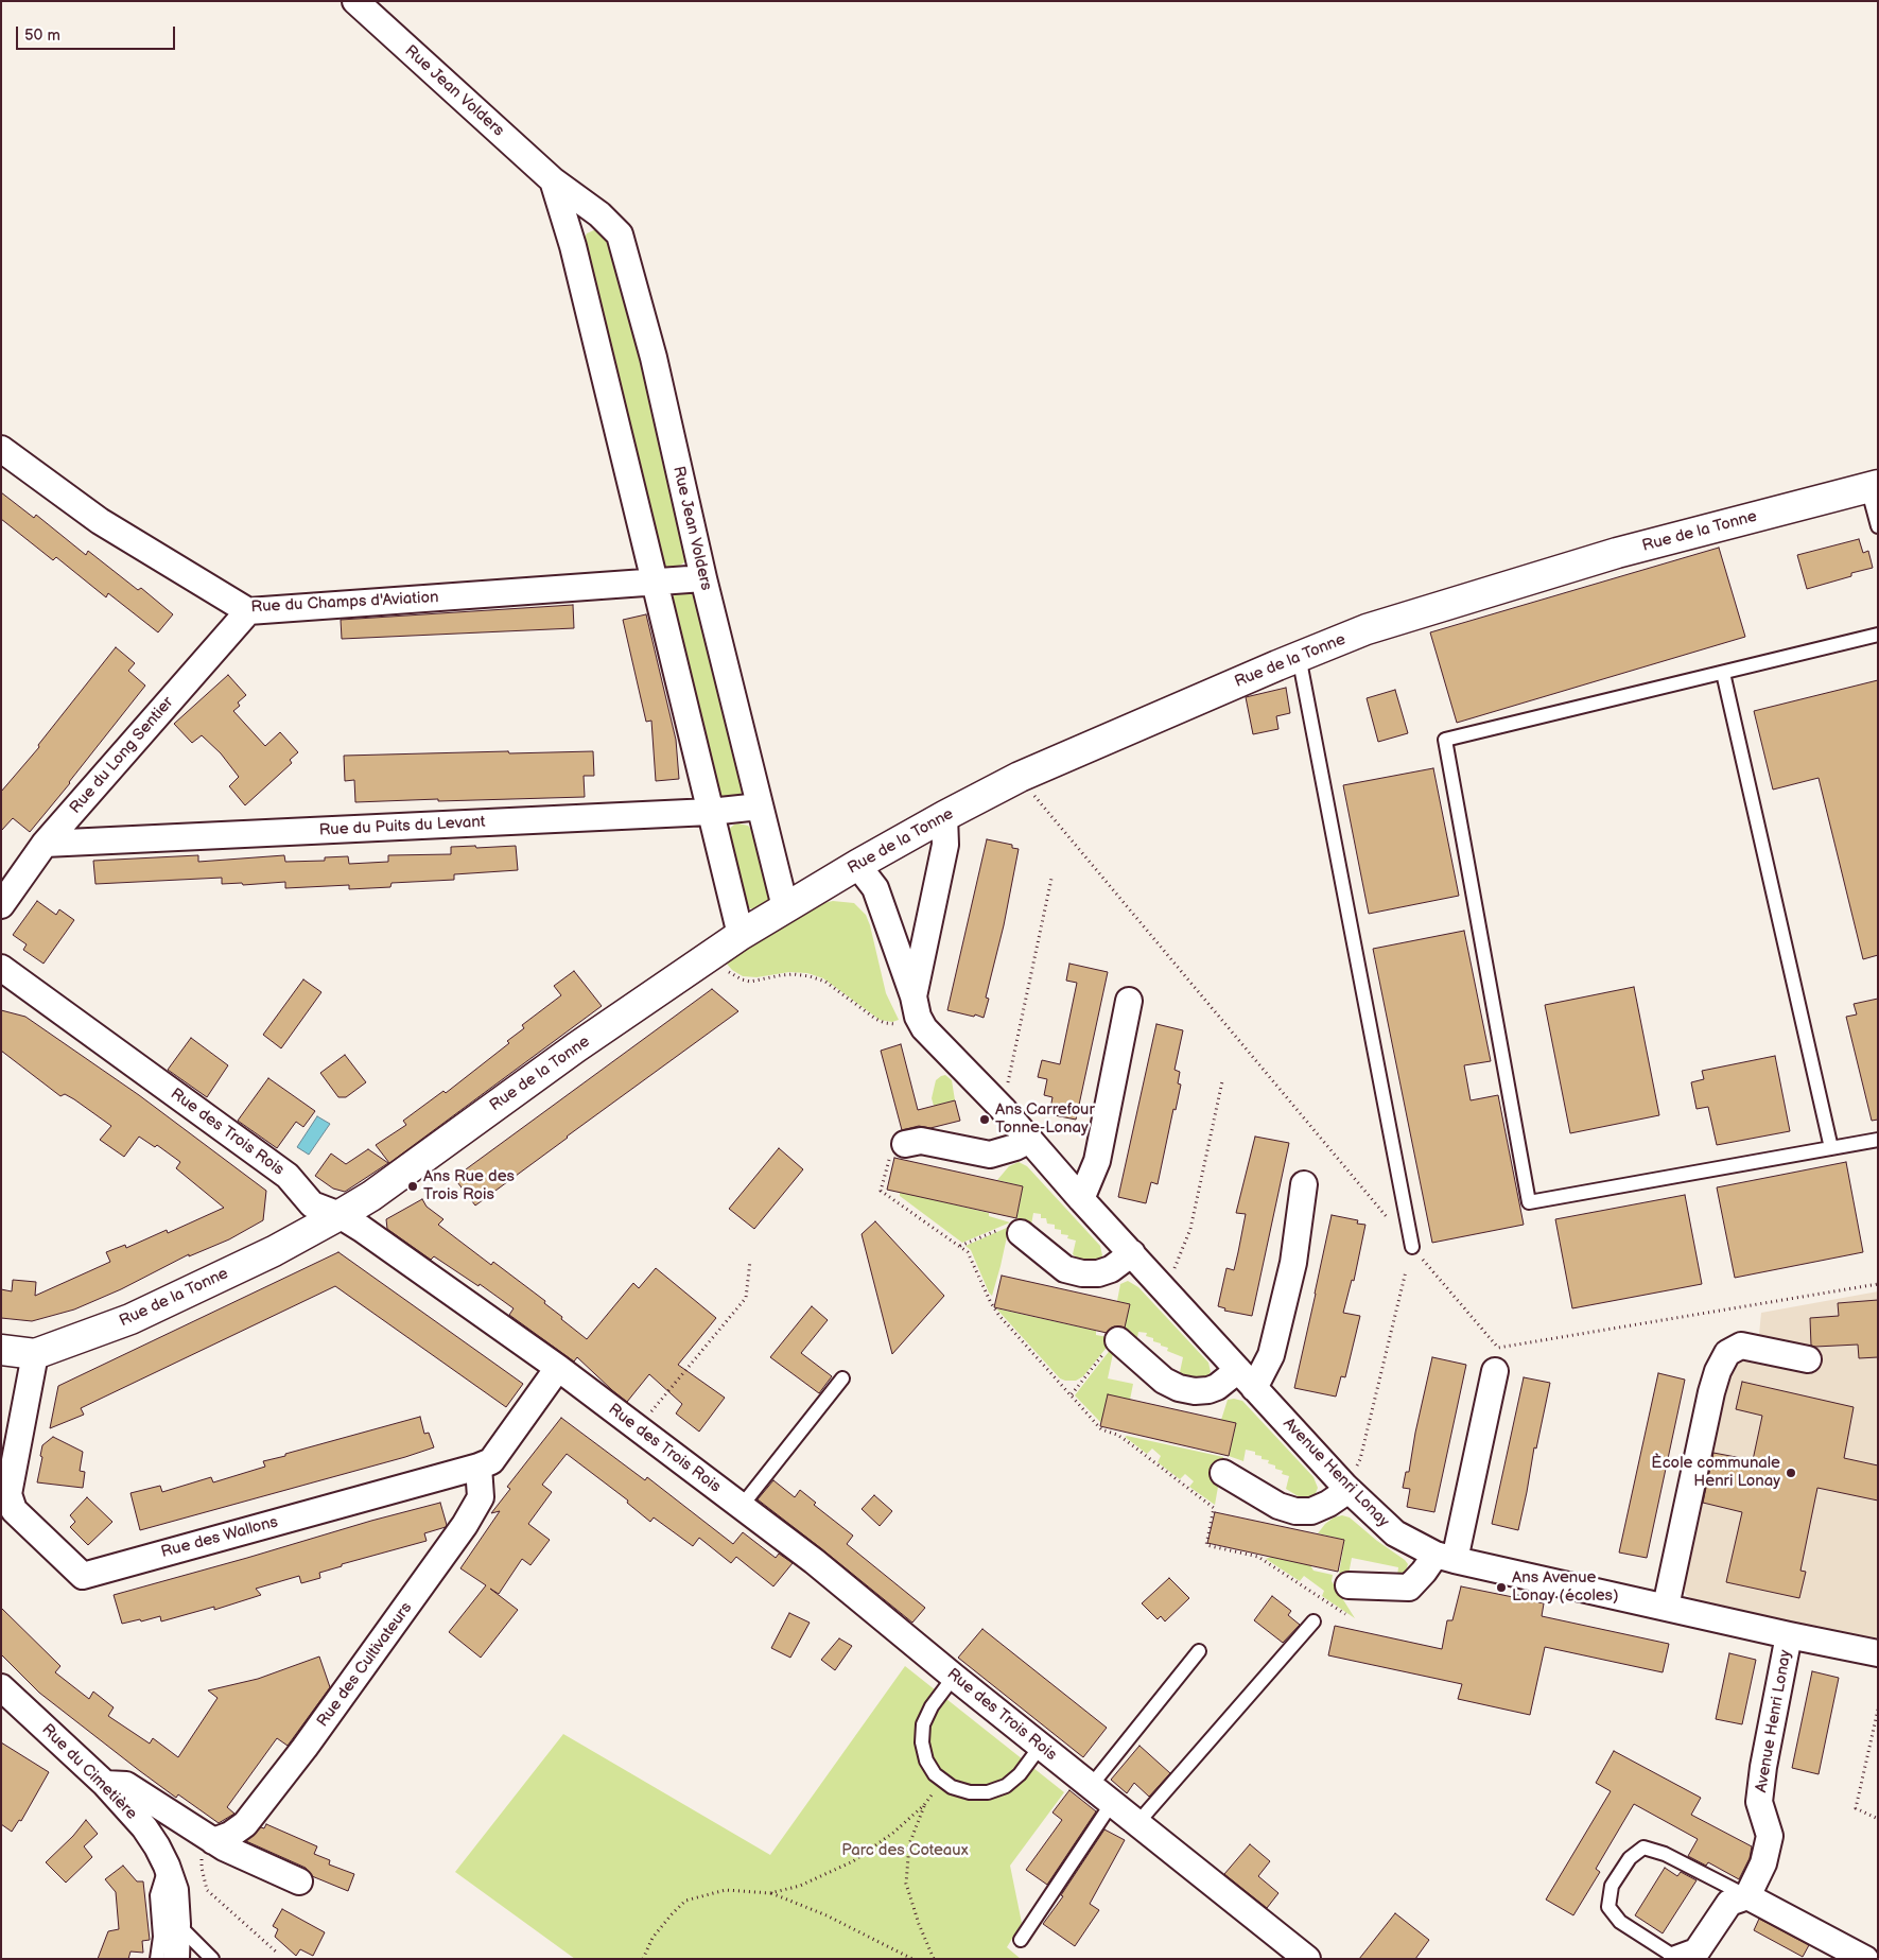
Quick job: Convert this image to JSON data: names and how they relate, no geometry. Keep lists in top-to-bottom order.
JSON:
{
  "streets": {
    "street": [
      "Rue Jean Volders",
      "Rue de la Tonne",
      "Rue du Champs d'Aviation",
      "Rue du Long Sentier",
      "Rue du Puits du Levant",
      "Rue des Trois Rois",
      "Avenue Henri Lonay",
      "Rue des Wallons",
      "Rue des Cultivateurs",
      "Rue du Cimetière"
    ]
  },
  "crossings": [
    ["Rue Jean Volders", "Rue de la Tonne"],
    ["Rue Jean Volders", "Rue du Champs d'Aviation"],
    ["Rue Jean Volders", "Rue du Puits du Levant"],
    ["Rue de la Tonne", "Rue des Trois Rois"],
    ["Rue de la Tonne", "Avenue Henri Lonay"],
    ["Rue de la Tonne", "Rue des Wallons"],
    ["Rue du Champs d'Aviation", "Rue du Long Sentier"],
    ["Rue du Long Sentier", "Rue du Puits du Levant"],
    ["Rue des Trois Rois", "Rue des Wallons"],
    ["Rue des Wallons", "Rue des Cultivateurs"]
  ],
  "parks": ["Parc des Coteaux"],
  "places": [
    "Ans Carrefour Tonne-Lonay",
    "Ans Rue des Trois Rois",
    "Ècole communale Henri Lonay",
    "Ans Avenue Lonay (écoles)"
  ],
  "scale_bar": "50 m"
}
